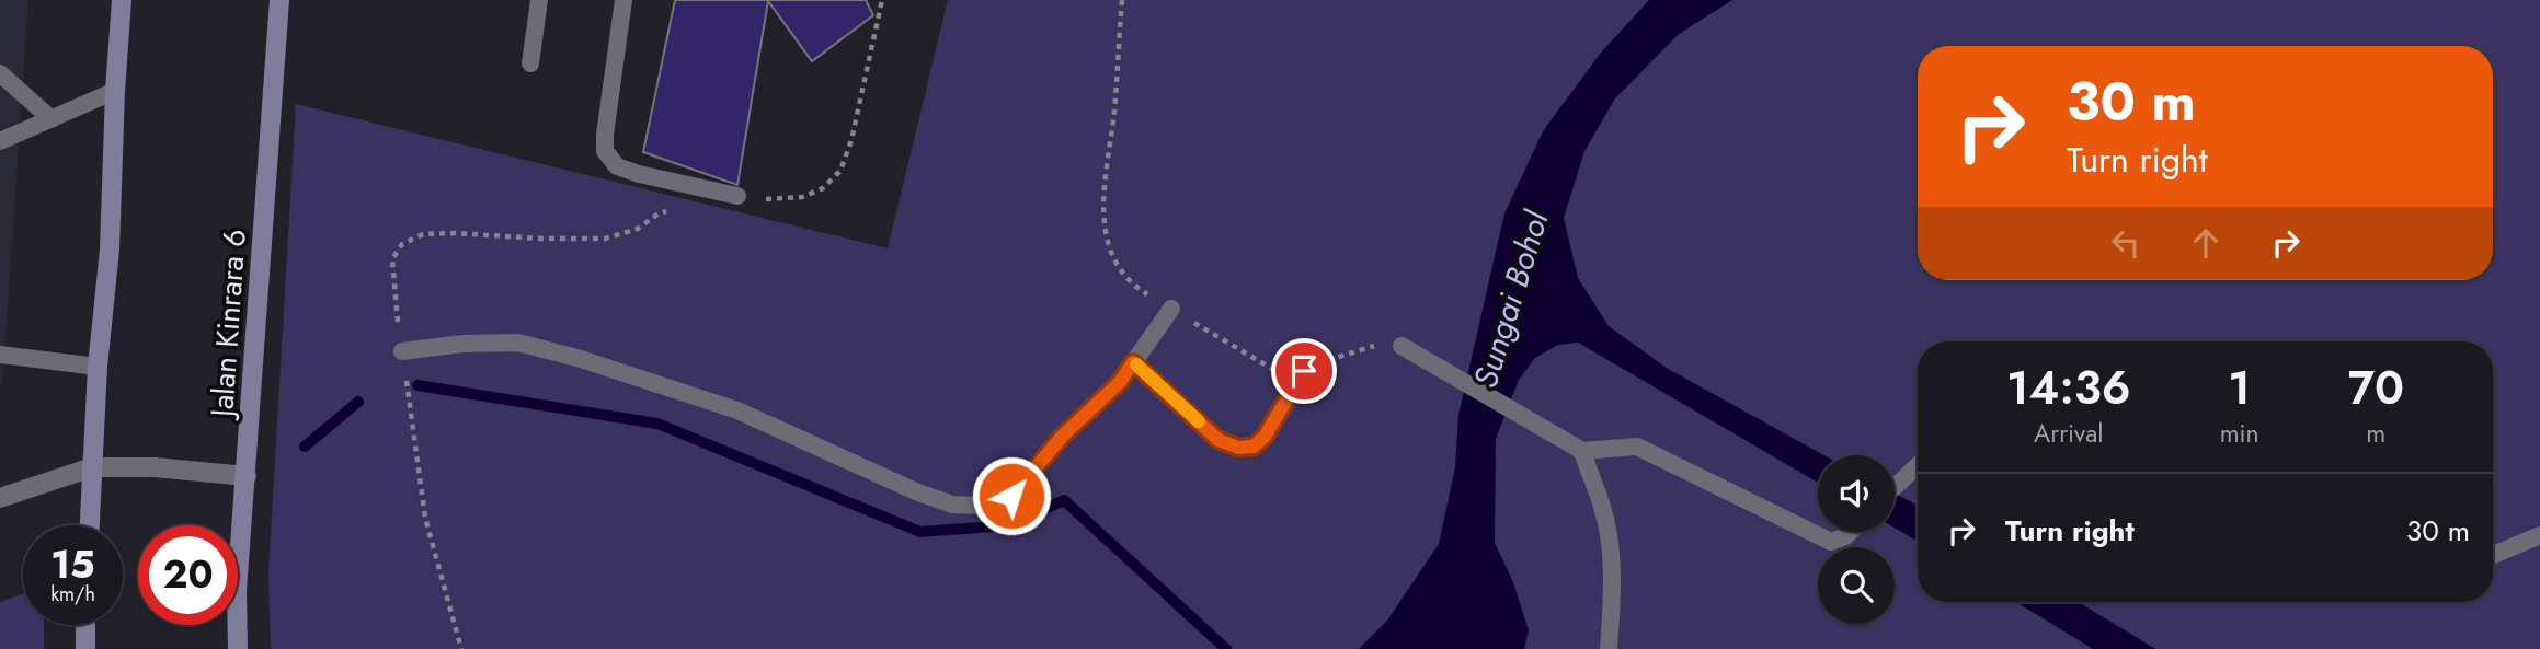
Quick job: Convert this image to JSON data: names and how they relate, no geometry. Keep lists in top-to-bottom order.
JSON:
{
  "streets": {
    "main road": ["Jalan Kinrara 6"]
  },
  "water": ["Sungai Bohol"],
  "page": {
    "turn": ["30 m", "Turn right"],
    "eta": [
      "14:36",
      "Arrival",
      "1",
      "min",
      "70",
      "m"
    ],
    "list": [
      {
        "name": "Turn right",
        "value": "30 m"
      }
    ],
    "speed": "15 km/h",
    "limit": "20"
  }
}
